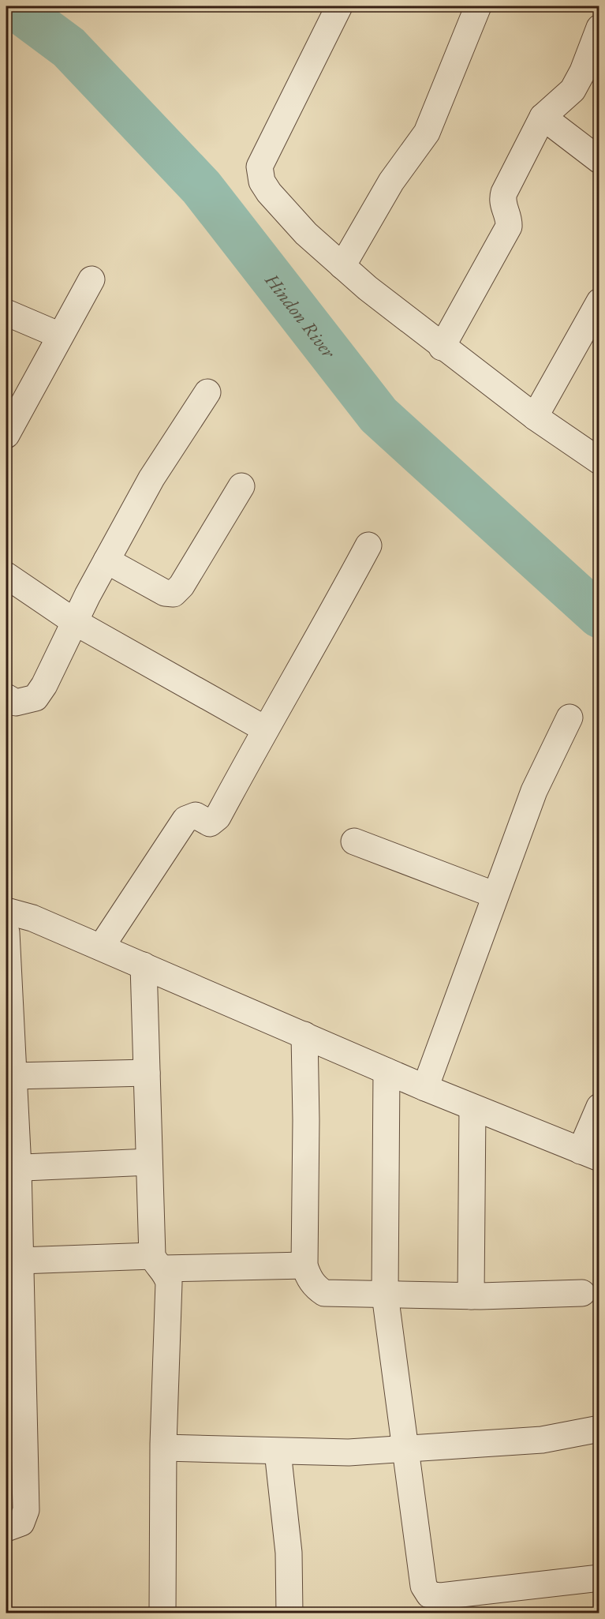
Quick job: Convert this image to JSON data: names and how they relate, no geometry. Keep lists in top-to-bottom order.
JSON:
{
  "water": ["Hindon River"]
}
